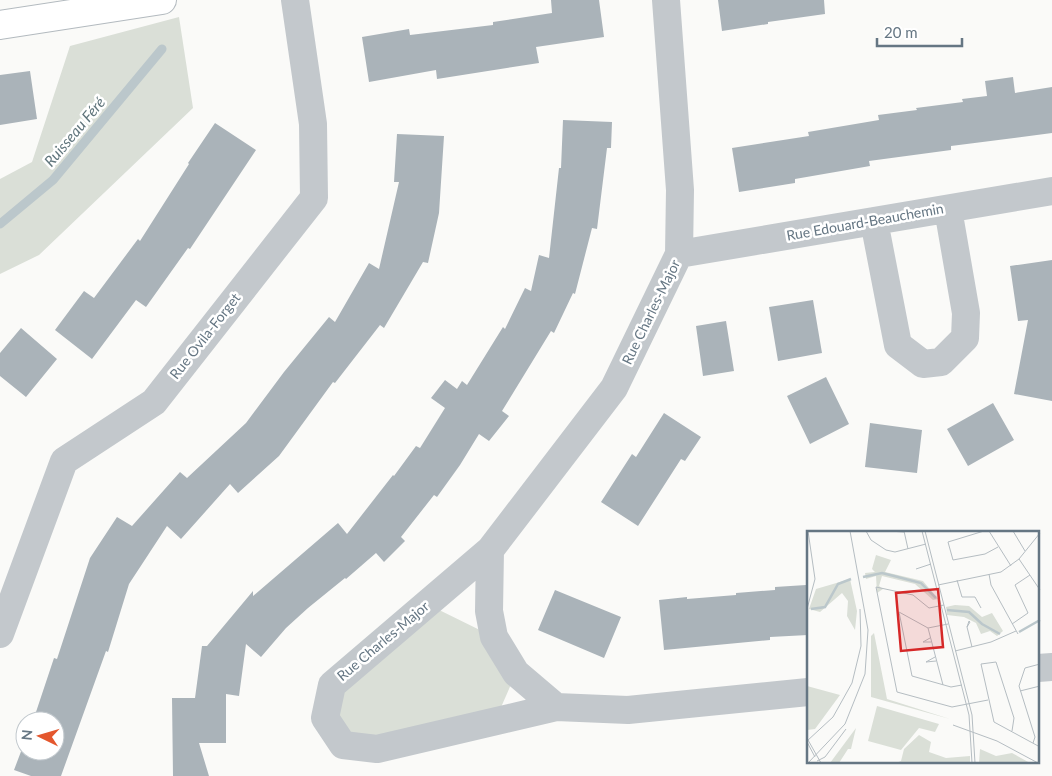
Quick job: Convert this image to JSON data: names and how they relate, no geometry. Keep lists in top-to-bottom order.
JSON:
{
  "streets": {
    "street": ["Rue Edouard-Beauchemin", "Rue Charles-Major", "Rue Ovila-Forget"]
  },
  "crossings": [
    ["Rue Edouard-Beauchemin", "Rue Charles-Major"]
  ],
  "water": ["Ruisseau Féré"],
  "scale_bar": "20 m",
  "north": "left"
}
